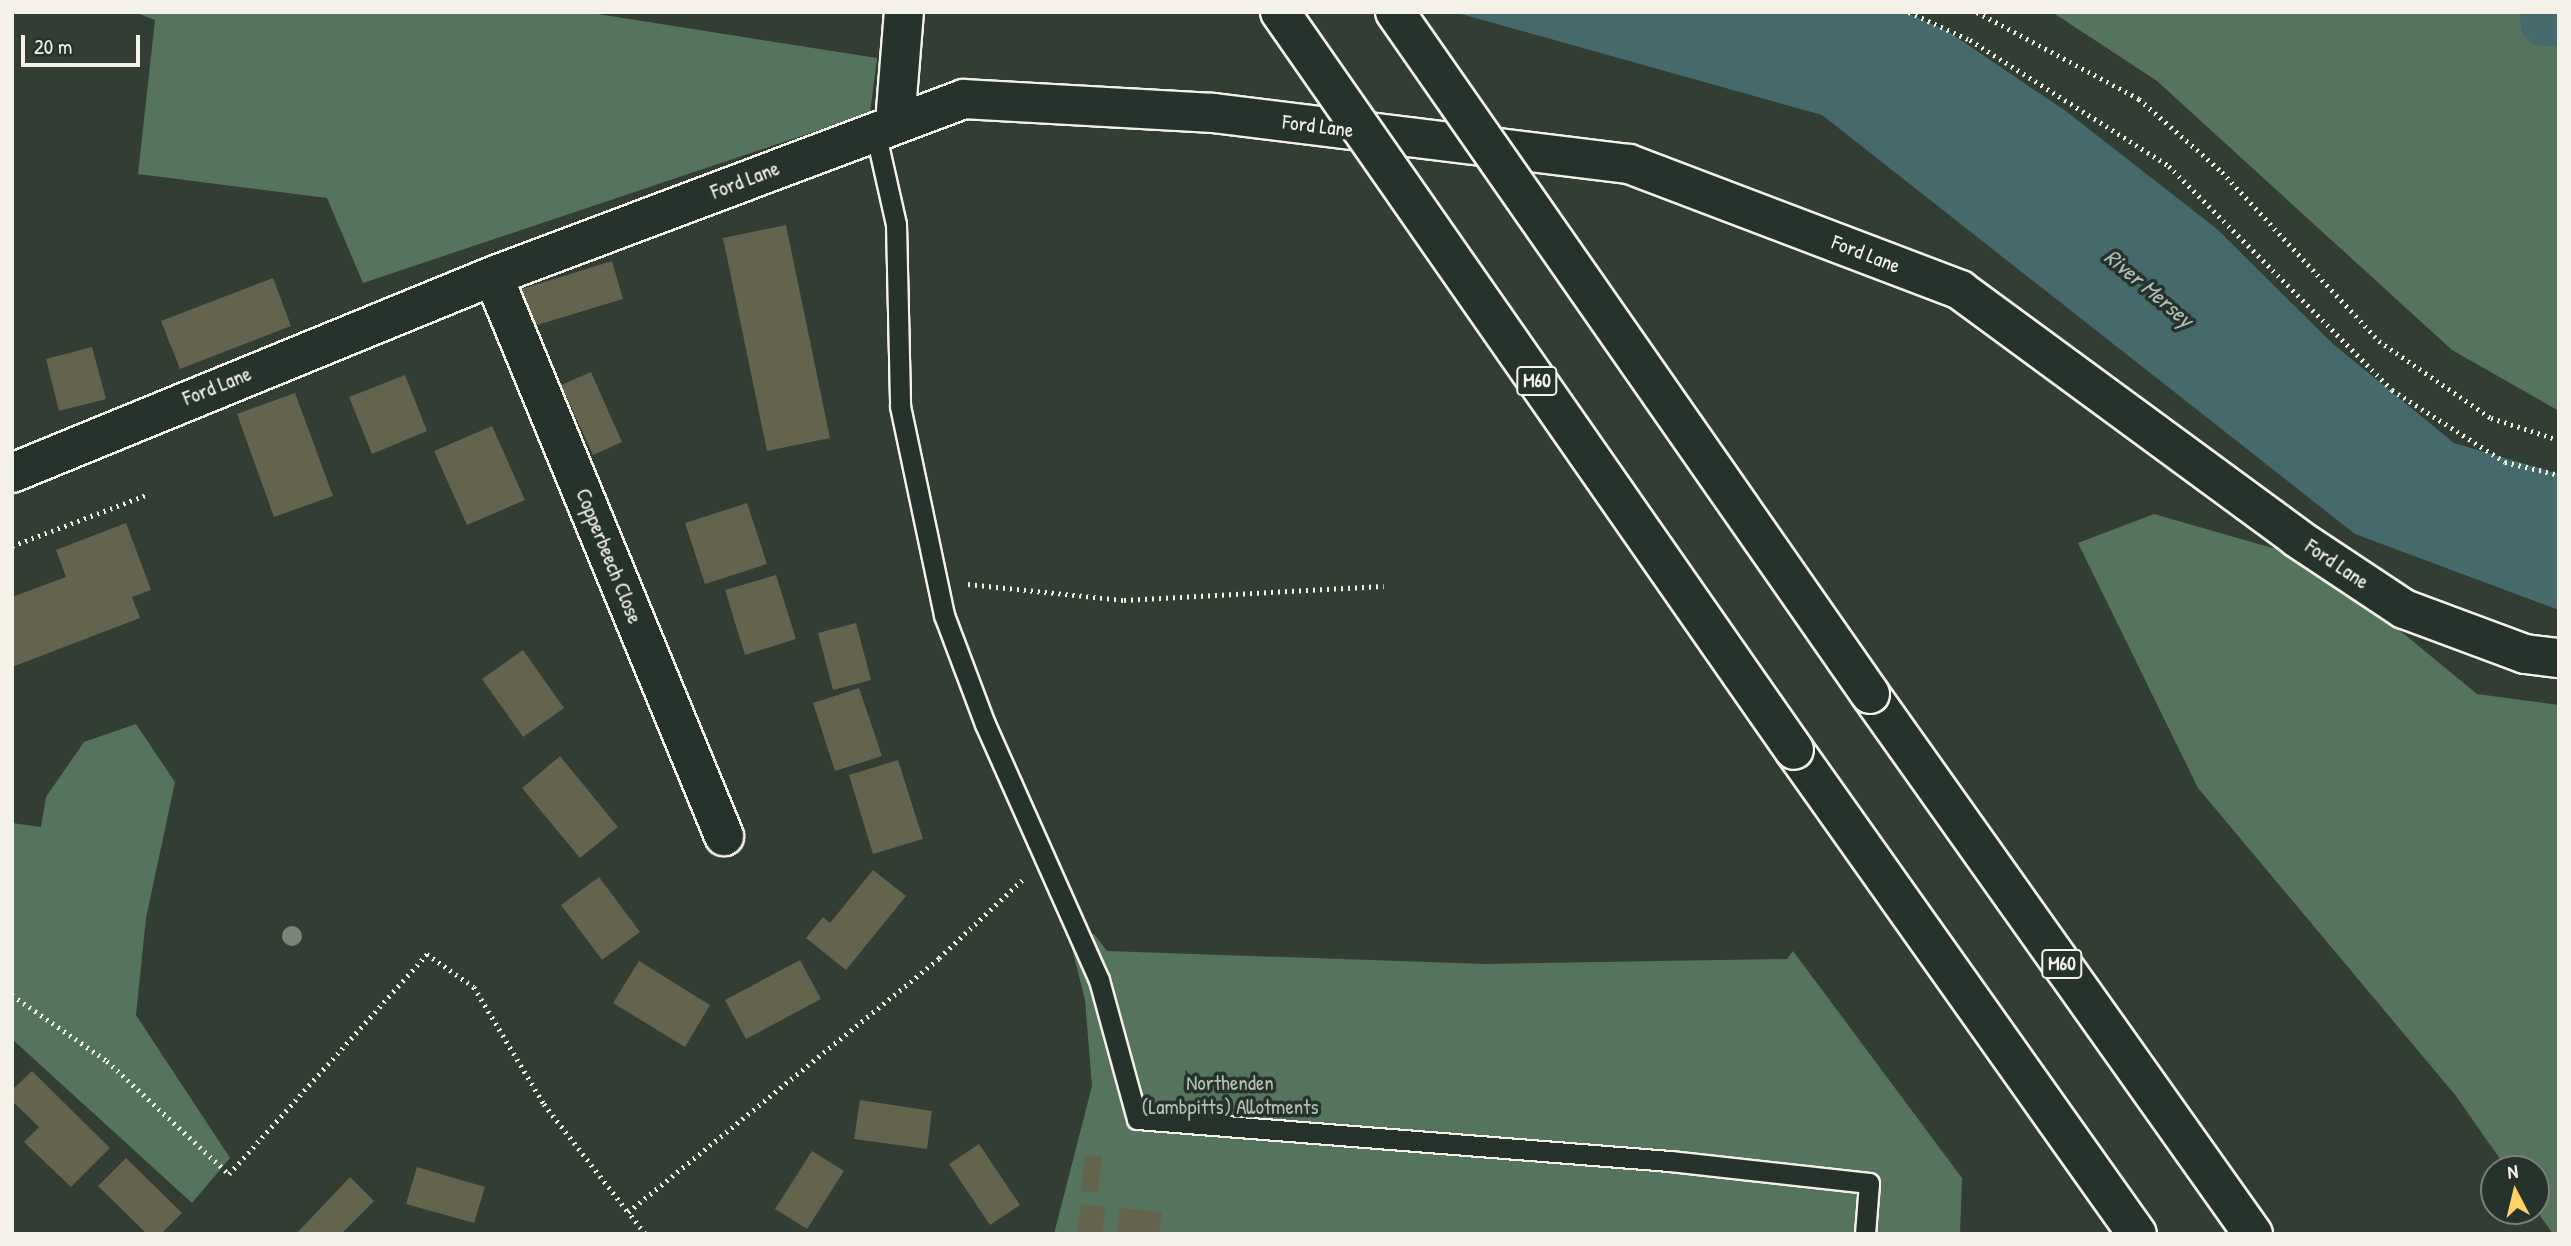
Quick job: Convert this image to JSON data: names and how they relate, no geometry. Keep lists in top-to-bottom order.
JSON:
{
  "streets": {
    "main road": ["Ford Lane", "M60", "Copperbeech Close"]
  },
  "crossings": [
    ["Ford Lane", "Copperbeech Close"]
  ],
  "water": ["River Mersey"],
  "parks": ["Northenden (Lambpitts) Allotments"],
  "scale_bar": "20 m",
  "north": "top"
}
